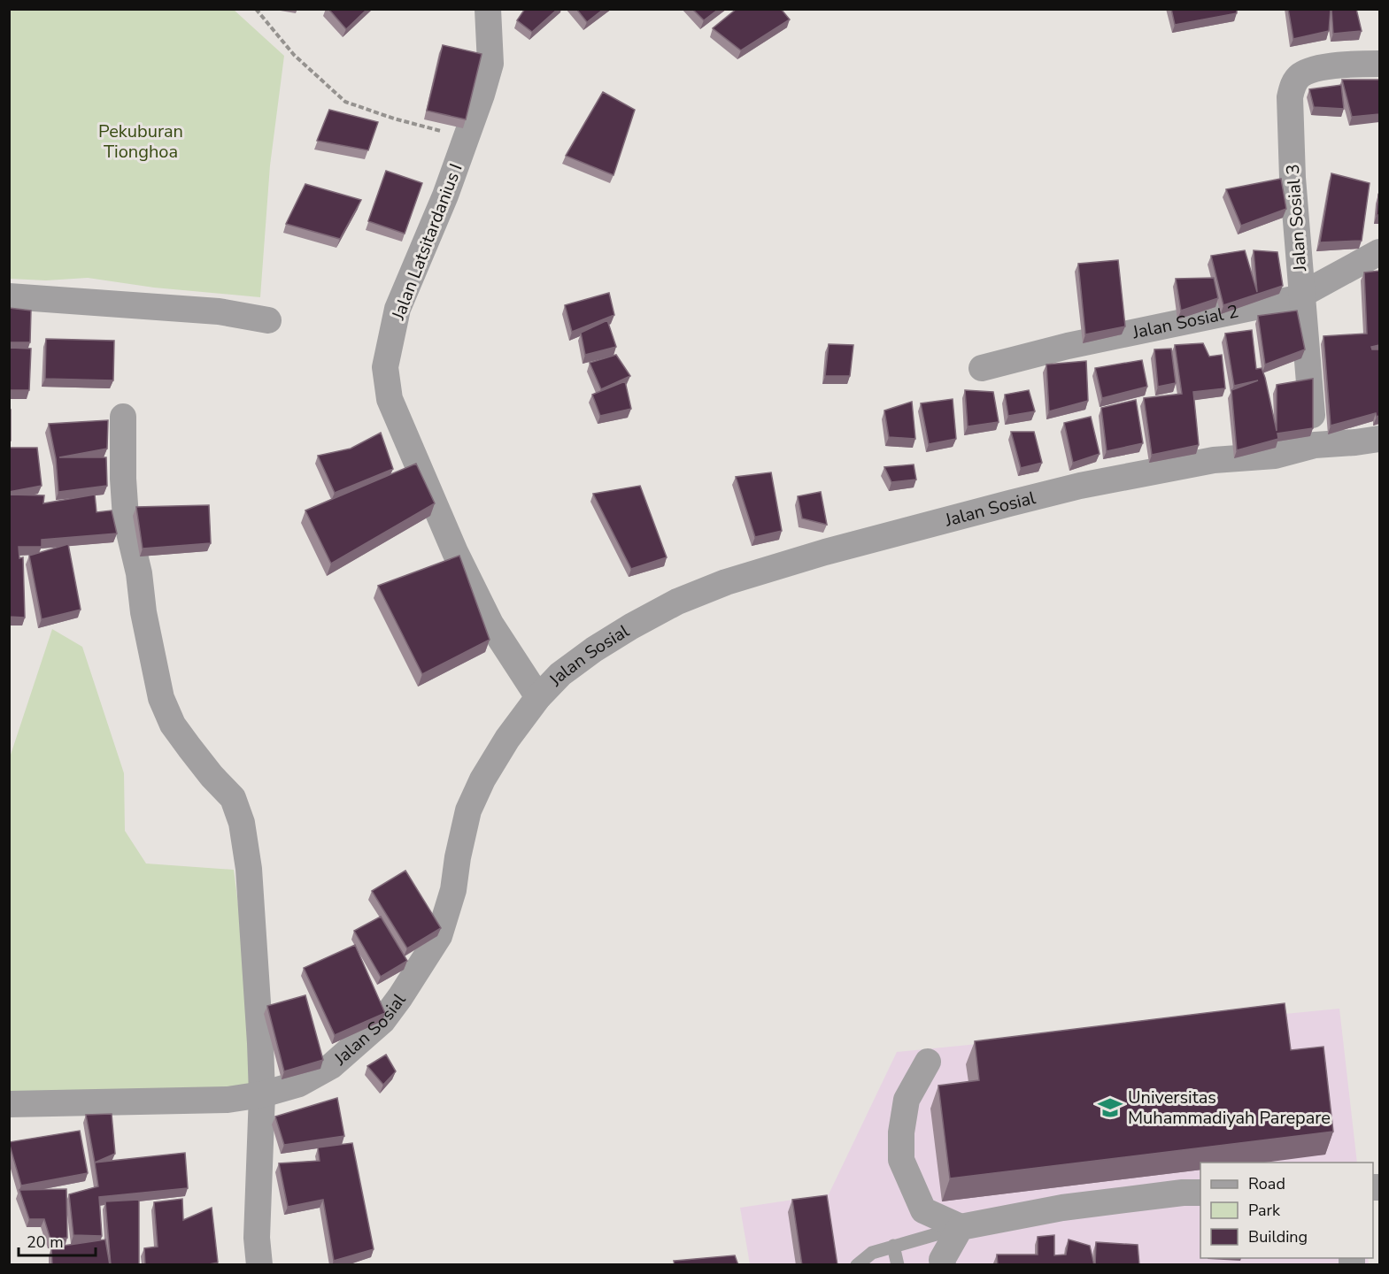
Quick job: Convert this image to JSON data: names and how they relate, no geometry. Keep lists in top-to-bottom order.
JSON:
{
  "streets": {
    "street": [
      "Jalan Sosial 3",
      "Jalan Latsitardanius I",
      "Jalan Sosial 2",
      "Jalan Sosial"
    ]
  },
  "crossings": [
    ["Jalan Sosial 3", "Jalan Sosial 2"],
    ["Jalan Sosial 3", "Jalan Sosial"],
    ["Jalan Latsitardanius I", "Jalan Sosial"]
  ],
  "parks": ["Pekuburan Tionghoa"],
  "places": {
    "school or university": ["Universitas Muhammadiyah Parepare"]
  },
  "legend": ["Road", "Park", "Building"],
  "scale_bar": "20 m"
}
